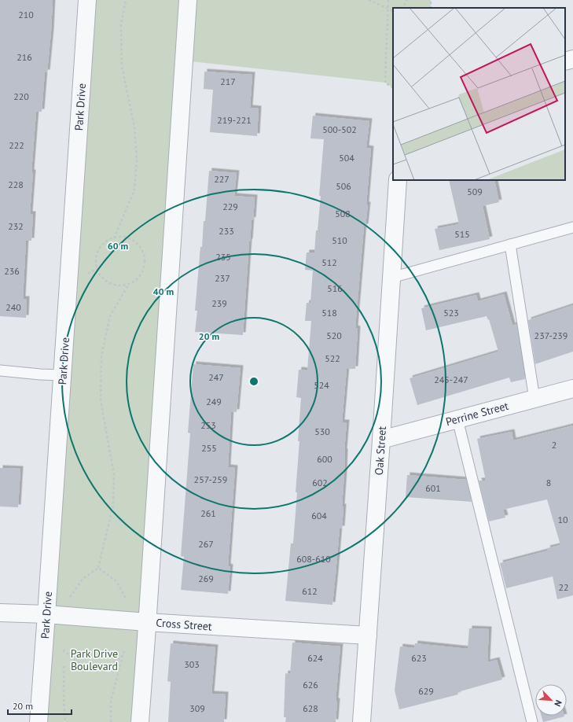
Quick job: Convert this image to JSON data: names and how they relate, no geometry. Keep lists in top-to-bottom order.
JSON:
{
  "streets": {
    "street": [
      "Park Drive",
      "Perrine Street",
      "Oak Street",
      "Cross Street"
    ]
  },
  "crossings": [
    ["Park Drive", "Cross Street"],
    ["Perrine Street", "Oak Street"],
    ["Oak Street", "Cross Street"]
  ],
  "parks": ["Park Drive Boulevard"],
  "house_numbers": [
    "210",
    "216",
    "217",
    "220",
    "219-221",
    "500-502",
    "222",
    "504",
    "227",
    "228",
    "506",
    "509",
    "229",
    "508",
    "232",
    "233",
    "515",
    "510",
    "235",
    "512",
    "236",
    "237",
    "516",
    "239",
    "240",
    "518",
    "523",
    "520",
    "237-239",
    "522",
    "247",
    "245-247",
    "524",
    "249",
    "253",
    "530",
    "2",
    "255",
    "600",
    "257-259",
    "602",
    "8",
    "601",
    "261",
    "604",
    "10",
    "267",
    "608-610",
    "269",
    "22",
    "612",
    "624",
    "623",
    "303",
    "626",
    "629",
    "309",
    "628"
  ],
  "scale_bar": "20 m",
  "north": "bottom right",
  "rings": ["60 m", "40 m", "20 m"]
}
